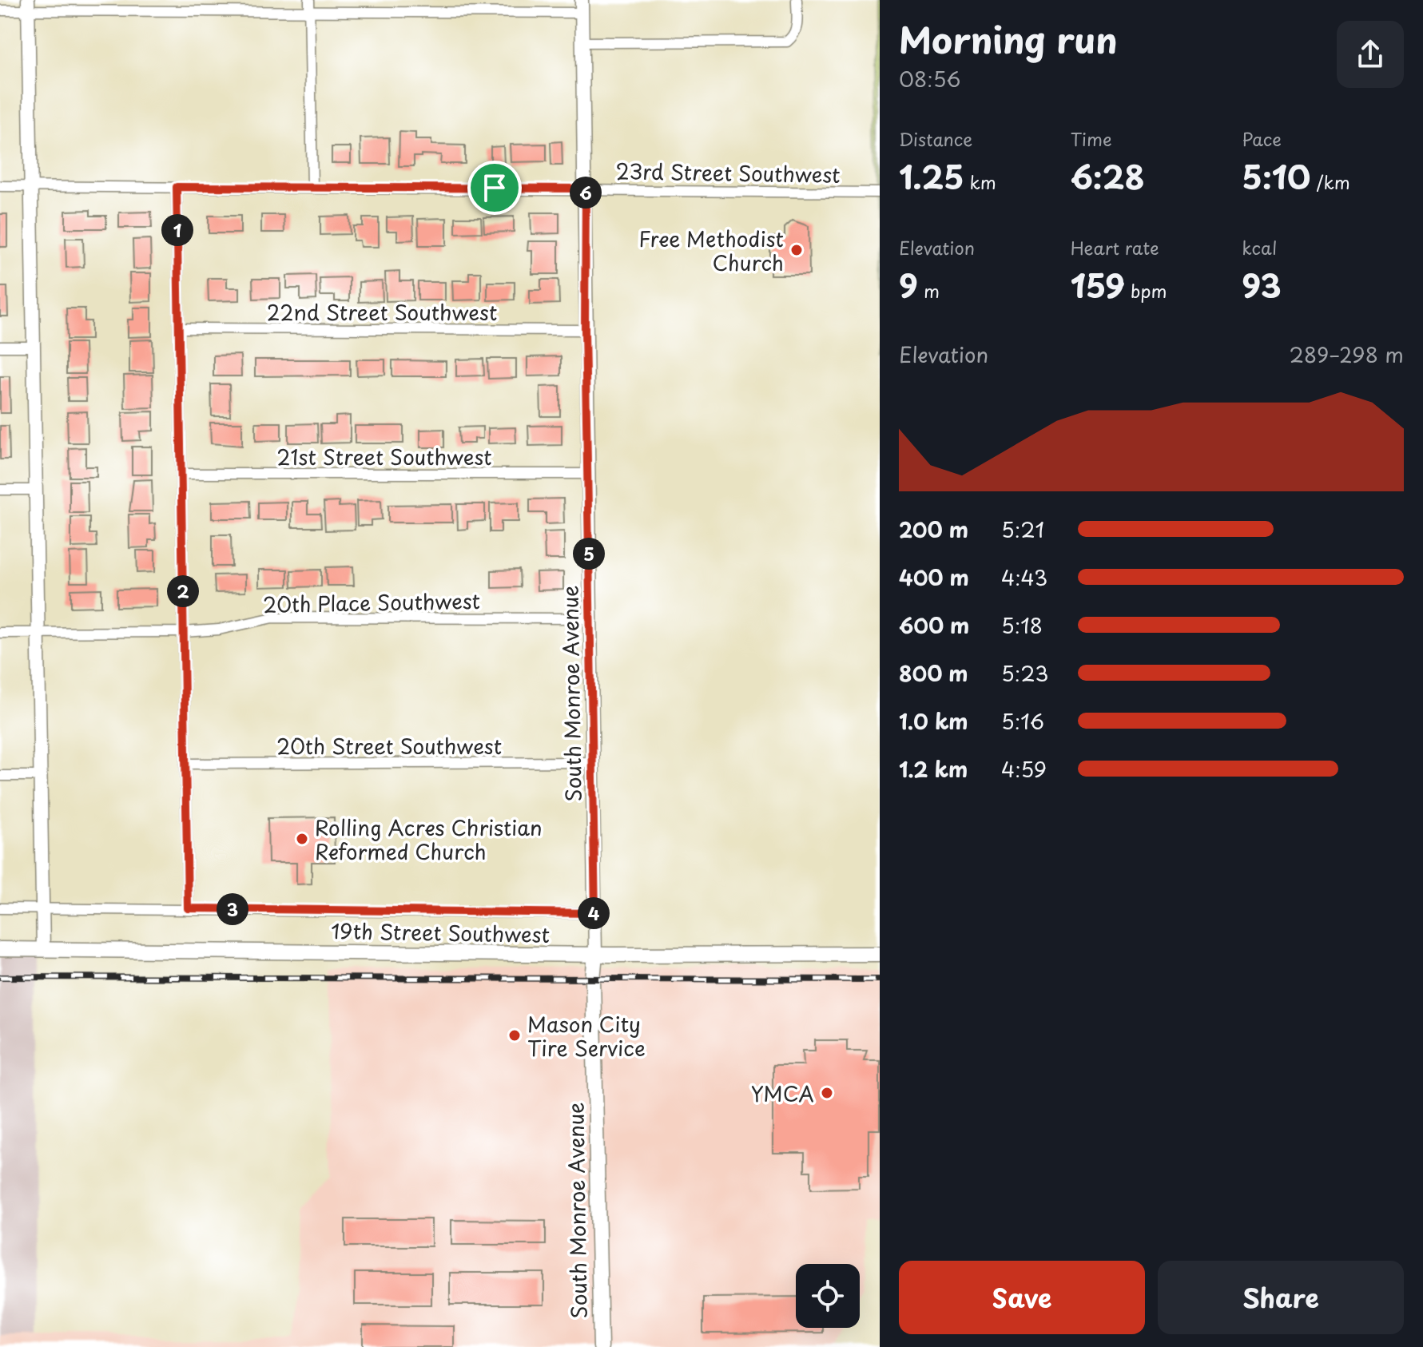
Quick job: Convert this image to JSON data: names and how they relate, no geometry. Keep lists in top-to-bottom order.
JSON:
{
  "streets": {
    "main road": ["South Monroe Avenue", "19th Street Southwest"],
    "street": [
      "23rd Street Southwest",
      "22nd Street Southwest",
      "21st Street Southwest",
      "20th Place Southwest",
      "20th Street Southwest"
    ]
  },
  "crossings": [
    ["23rd Street Southwest", "South Monroe Avenue"],
    ["22nd Street Southwest", "South Monroe Avenue"],
    ["21st Street Southwest", "South Monroe Avenue"],
    ["20th Place Southwest", "South Monroe Avenue"],
    ["South Monroe Avenue", "20th Street Southwest"],
    ["South Monroe Avenue", "19th Street Southwest"]
  ],
  "places": [
    "Free Methodist Church",
    "Rolling Acres Christian Reformed Church",
    "Mason City Tire Service",
    "YMCA"
  ],
  "page": {
    "heading": ["Morning run", "08:56"],
    "stats": [
      ["Distance", "1.25 km"],
      ["Time", "6:28"],
      ["Pace", "5:10 /km"],
      ["Elevation", "9 m"],
      ["Heart rate", "159 bpm"],
      ["kcal", "93"]
    ],
    "pins": [
      "6",
      "1",
      "5",
      "2",
      "3",
      "4"
    ],
    "chart": ["Elevation", "289–298 m"],
    "list": [
      {
        "name": "200 m",
        "note": "5:21"
      },
      {
        "name": "400 m",
        "note": "4:43"
      },
      {
        "name": "600 m",
        "note": "5:18"
      },
      {
        "name": "800 m",
        "note": "5:23"
      },
      {
        "name": "1.0 km",
        "note": "5:16"
      },
      {
        "name": "1.2 km",
        "note": "4:59"
      }
    ],
    "buttons": ["Save", "Share"]
  }
}
